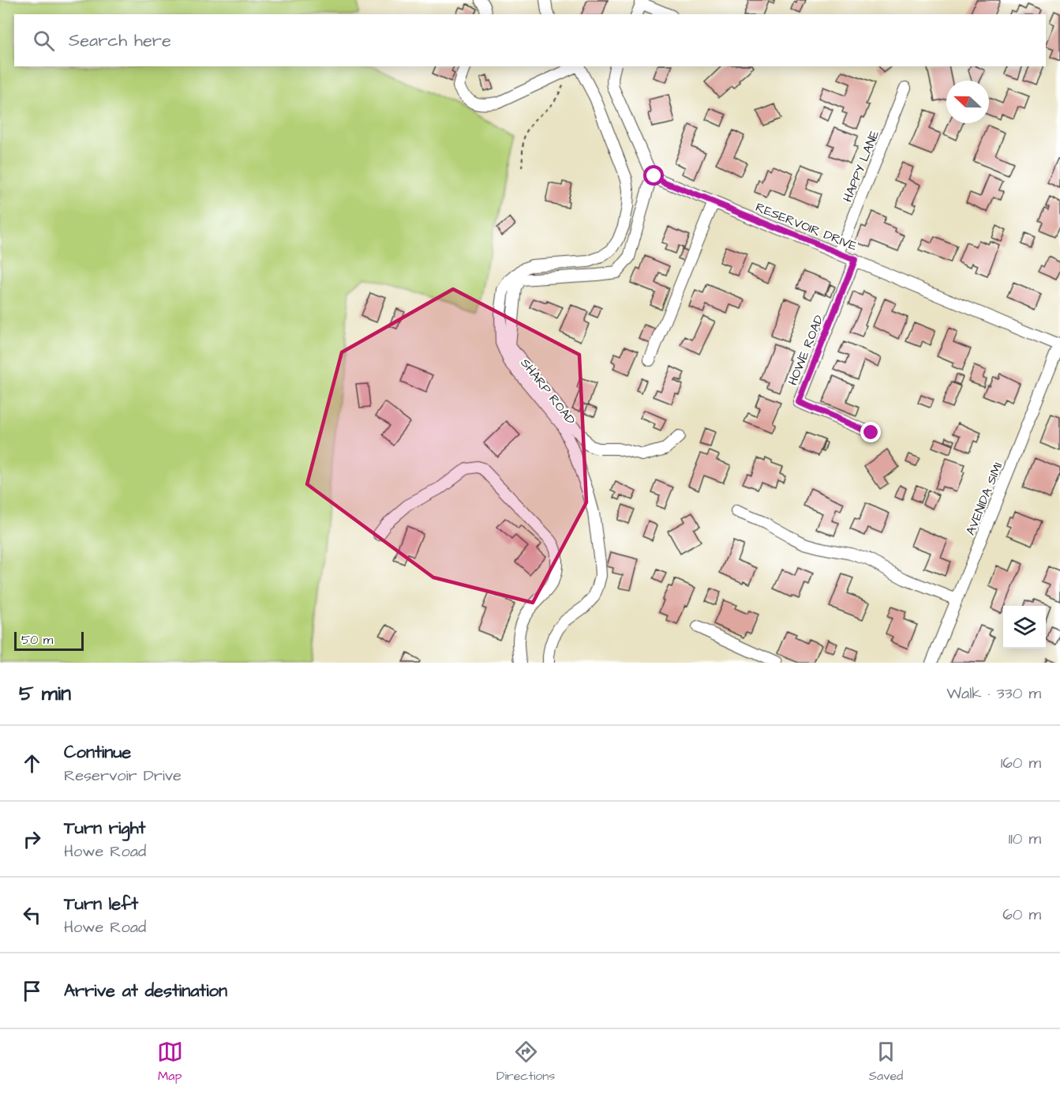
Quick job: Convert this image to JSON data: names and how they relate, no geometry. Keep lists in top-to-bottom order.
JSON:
{
  "streets": {
    "street": [
      "HAPPY LANE",
      "RESERVOIR DRIVE",
      "HOWE ROAD",
      "SHARP ROAD",
      "AVENIDA SIMI"
    ]
  },
  "crossings": [
    ["HAPPY LANE", "RESERVOIR DRIVE"],
    ["RESERVOIR DRIVE", "HOWE ROAD"],
    ["RESERVOIR DRIVE", "AVENIDA SIMI"]
  ],
  "scale_bar": "50 m",
  "north": "left",
  "page": {
    "search": "Search here",
    "scale": "50 m",
    "heading": ["5 min", "Walk · 330 m"],
    "list": [
      ["Continue", "Reservoir Drive", "160 m"],
      ["Turn right", "Howe Road", "110 m"],
      ["Turn left", "Howe Road", "60 m"],
      "Arrive at destination"
    ],
    "nav": ["Map", "Directions", "Saved"]
  }
}
